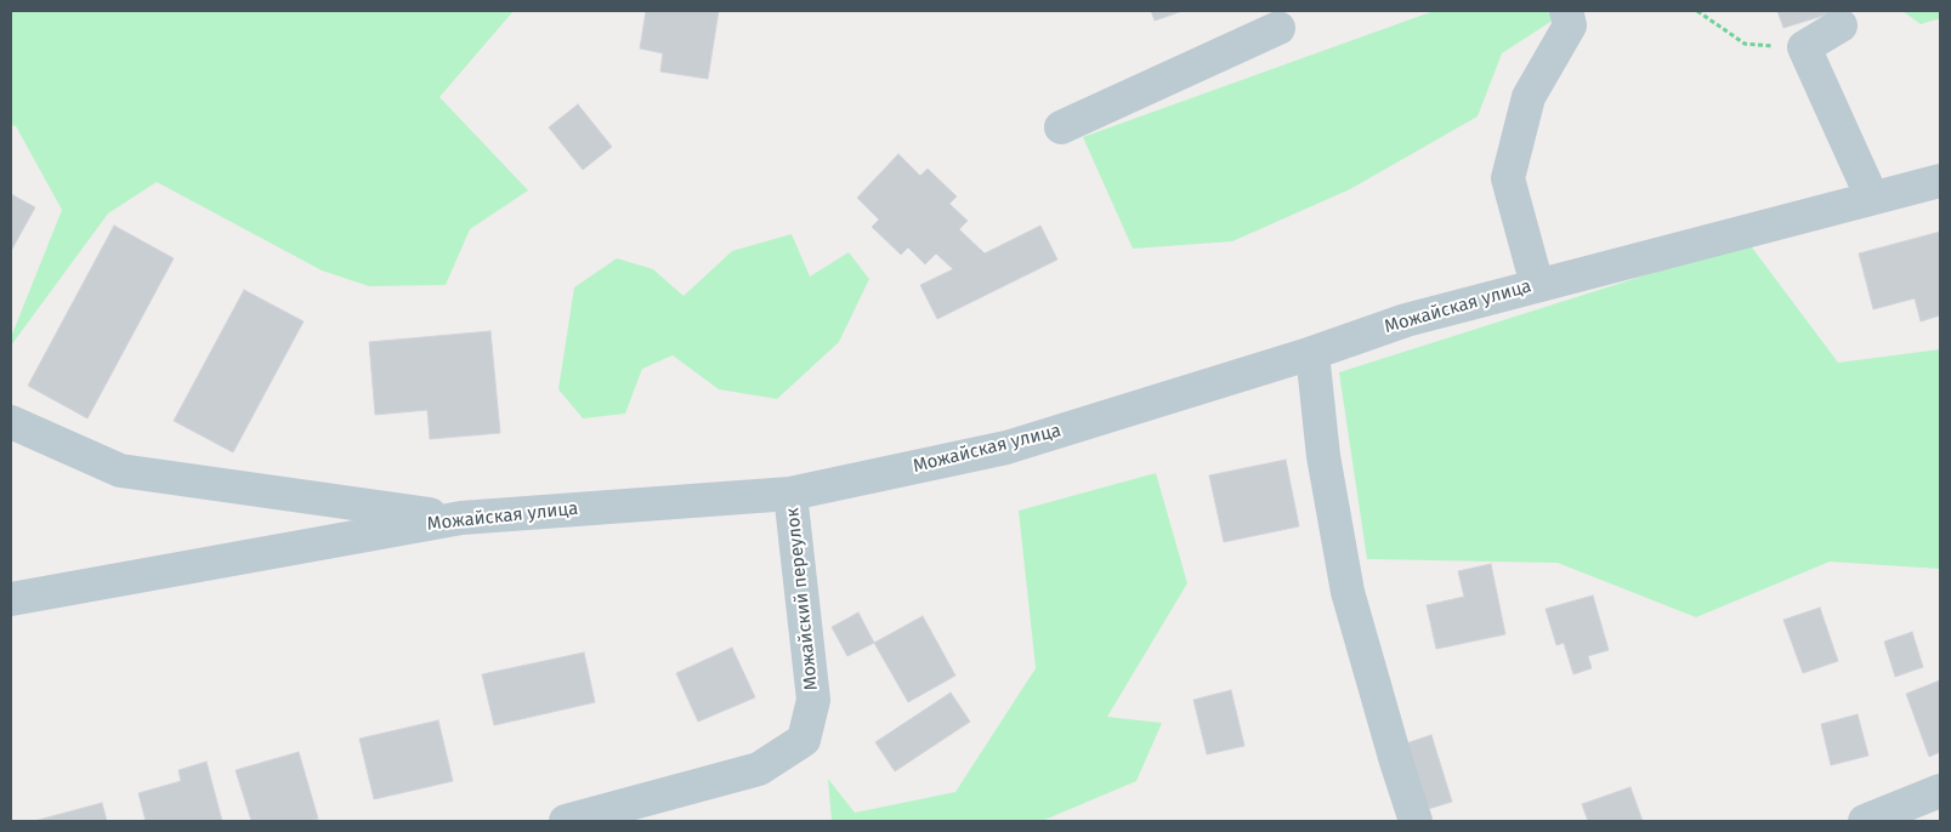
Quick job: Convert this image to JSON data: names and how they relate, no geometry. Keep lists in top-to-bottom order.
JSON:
{
  "streets": {
    "street": ["Можайская улица", "Можайский переулок"]
  },
  "crossings": [
    ["Можайская улица", "Можайский переулок"]
  ]
}
